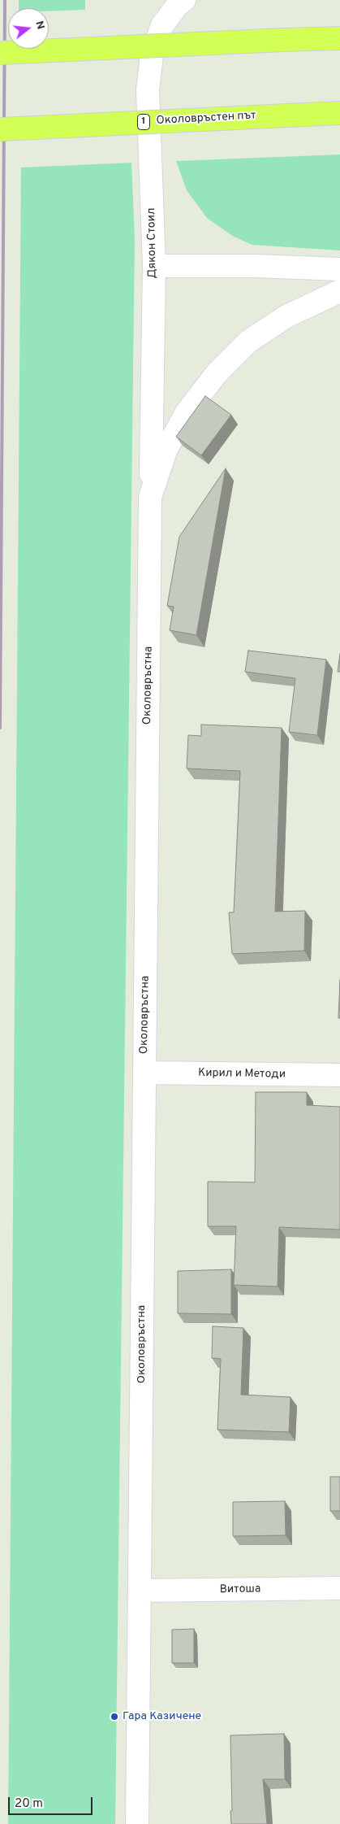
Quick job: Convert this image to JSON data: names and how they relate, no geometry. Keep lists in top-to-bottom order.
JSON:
{
  "streets": {
    "highway": ["Околовръстен път", "1"],
    "street": [
      "Дякон Стоил",
      "Околовръстна",
      "Кирил и Методи",
      "Витоша"
    ]
  },
  "crossings": [
    ["Дякон Стоил", "Околовръстна"],
    ["Околовръстна", "Кирил и Методи"],
    ["Околовръстна", "Витоша"]
  ],
  "places": ["Гара Казичене"],
  "scale_bar": "20 m",
  "north": "right"
}
